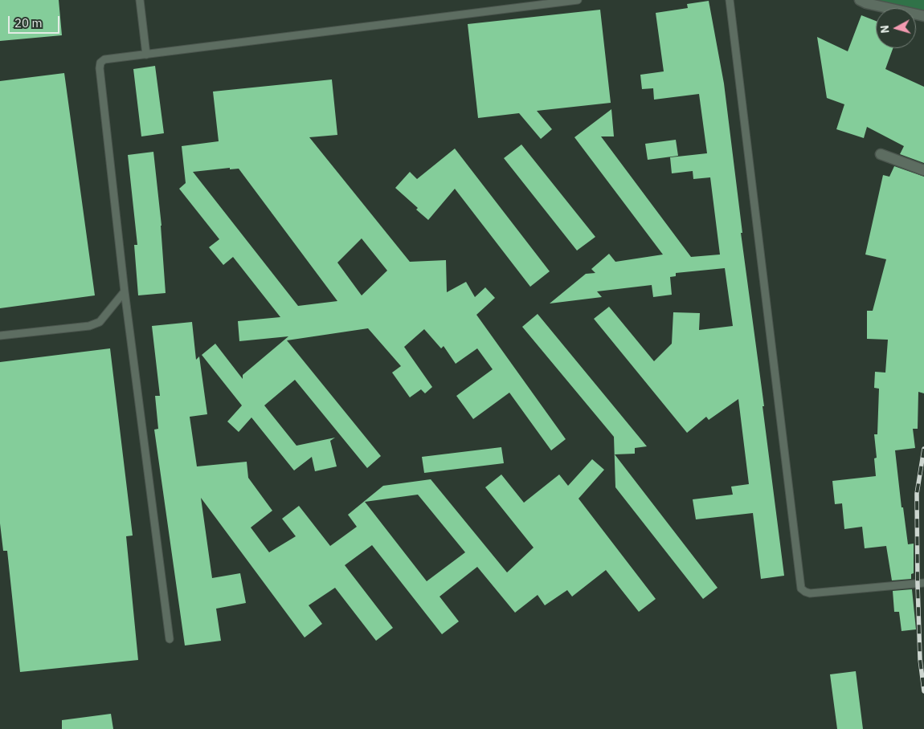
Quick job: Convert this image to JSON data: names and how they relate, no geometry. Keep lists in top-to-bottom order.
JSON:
{
  "scale_bar": "20 m",
  "north": "left"
}
